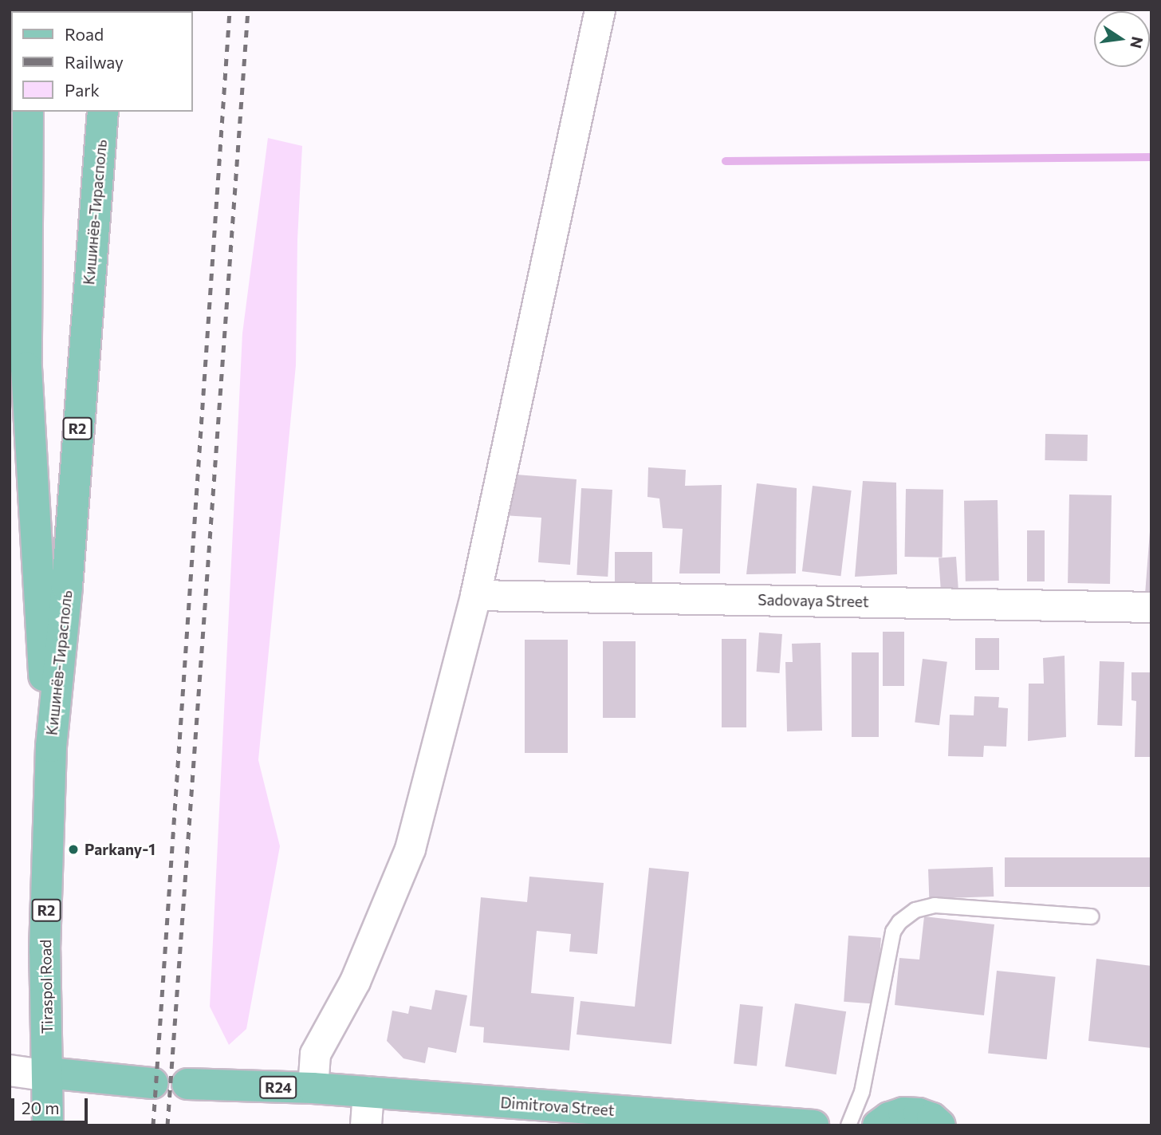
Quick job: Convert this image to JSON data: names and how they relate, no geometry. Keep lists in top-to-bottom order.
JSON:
{
  "streets": {
    "main road": [
      "Кишинёв-Тирасполь",
      "R2",
      "Tiraspol Road",
      "R24",
      "Dimitrova Street"
    ],
    "street": ["Sadovaya Street"]
  },
  "crossings": [
    ["Кишинёв-Тирасполь", "Tiraspol Road"],
    ["R24", "Dimitrova Street"]
  ],
  "places": ["Parkany-1"],
  "legend": ["Road", "Railway", "Park"],
  "scale_bar": "20 m",
  "north": "right"
}
